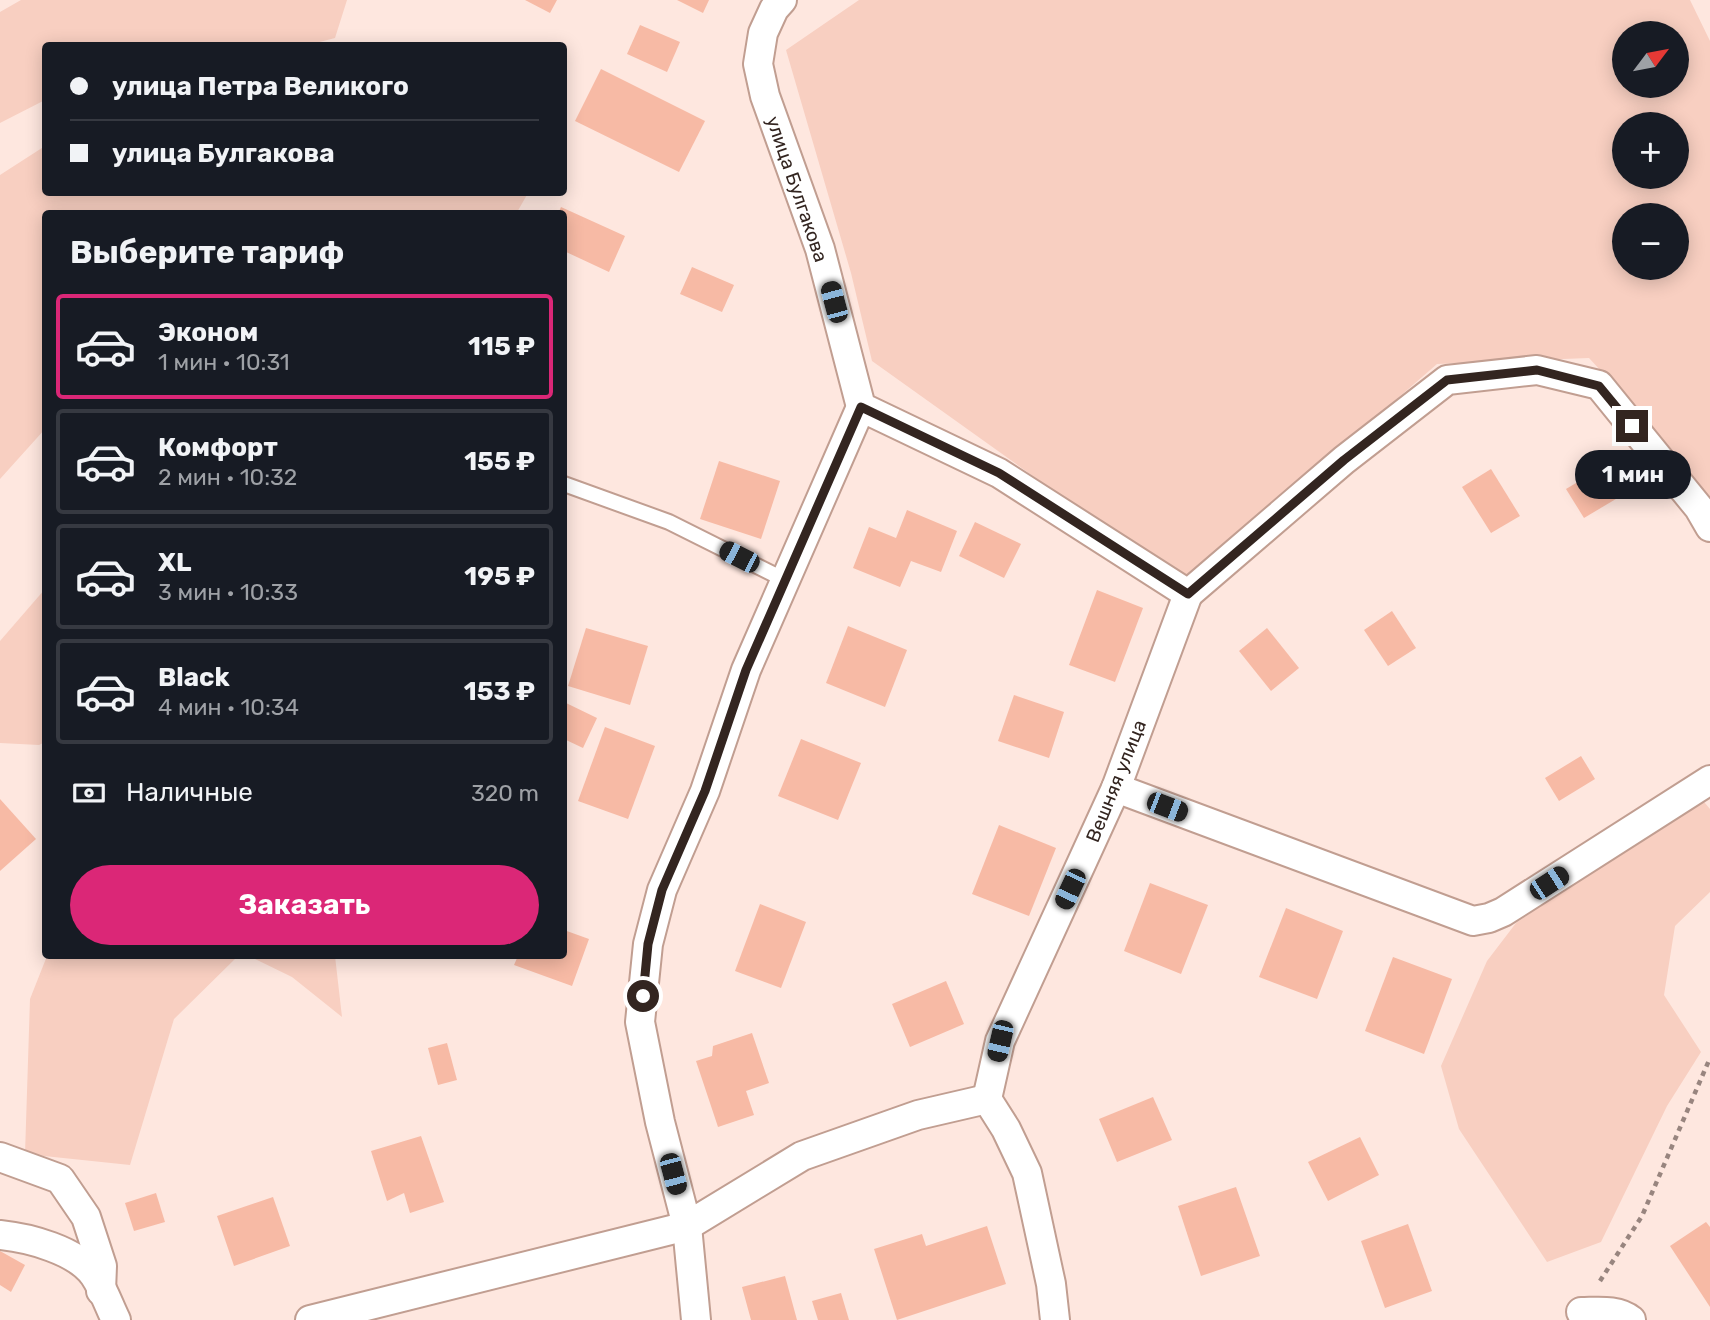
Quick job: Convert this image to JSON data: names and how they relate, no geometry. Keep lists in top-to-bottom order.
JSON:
{
  "streets": {
    "street": ["улица Булгакова", "Вешняя улица"]
  },
  "north": "top right",
  "page": {
    "map_buttons": ["+", "−"],
    "banner": ["улица Петра Великого", "улица Булгакова"],
    "heading": "Выберите тариф",
    "list": [
      {
        "name": "Эконом",
        "note": "1 мин · 10:31",
        "value": "115 ₽"
      },
      {
        "name": "Комфорт",
        "note": "2 мин · 10:32",
        "value": "155 ₽"
      },
      {
        "name": "XL",
        "note": "3 мин · 10:33",
        "value": "195 ₽"
      },
      {
        "name": "Black",
        "note": "4 мин · 10:34",
        "value": "153 ₽"
      }
    ],
    "bubble": "1 мин",
    "pay": ["Наличные", "320 m"],
    "buttons": "Заказать"
  }
}
